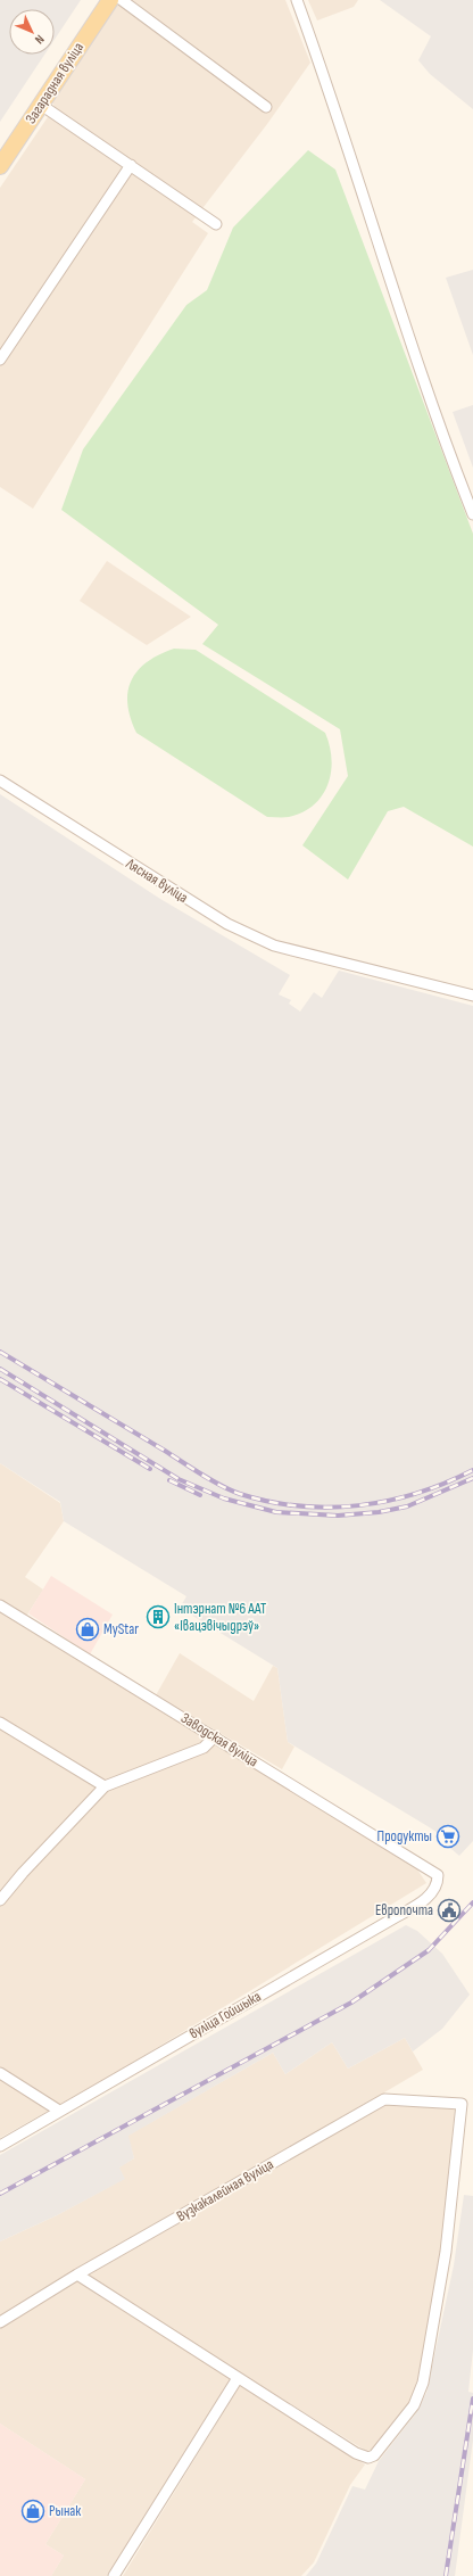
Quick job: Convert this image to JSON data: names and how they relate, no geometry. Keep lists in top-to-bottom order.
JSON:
{
  "streets": {
    "main road": ["Загарадная вуліца"],
    "street": [
      "Лясная вуліца",
      "Заводская вуліца",
      "вуліца Гойшыка",
      "Вузкакалейная вуліца"
    ]
  },
  "crossings": [
    ["Заводская вуліца", "вуліца Гойшыка"]
  ],
  "places": {
    "building": ["Інтэрнат №6 ААТ «Івацэвічыдрэў»"],
    "shop": ["MyStar", "Рынак"],
    "supermarket": ["Продукты"],
    "public building": ["Европочта"]
  },
  "north": "bottom right"
}
